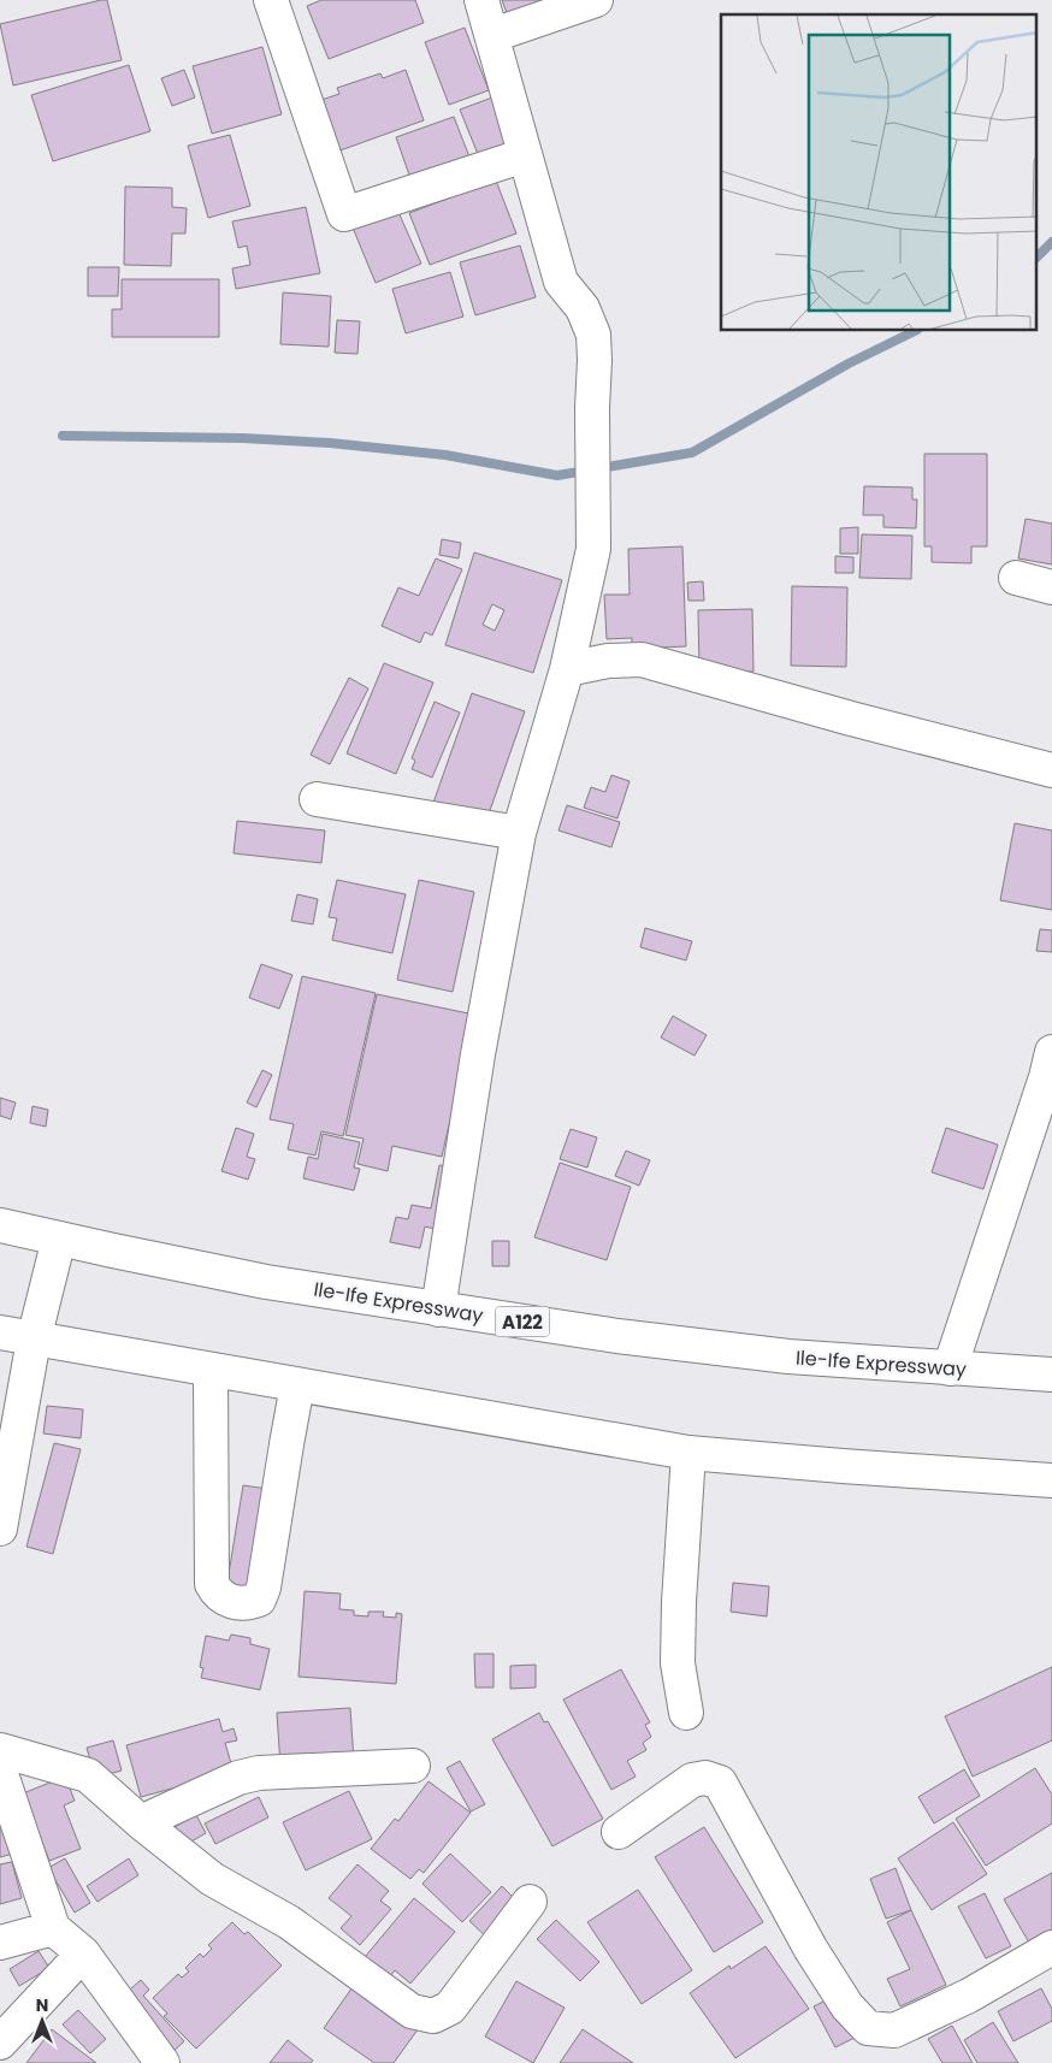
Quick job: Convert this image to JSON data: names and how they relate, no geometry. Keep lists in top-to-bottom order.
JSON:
{
  "streets": {
    "main road": ["Ile-Ife Expressway", "A122"]
  },
  "north": "top"
}
